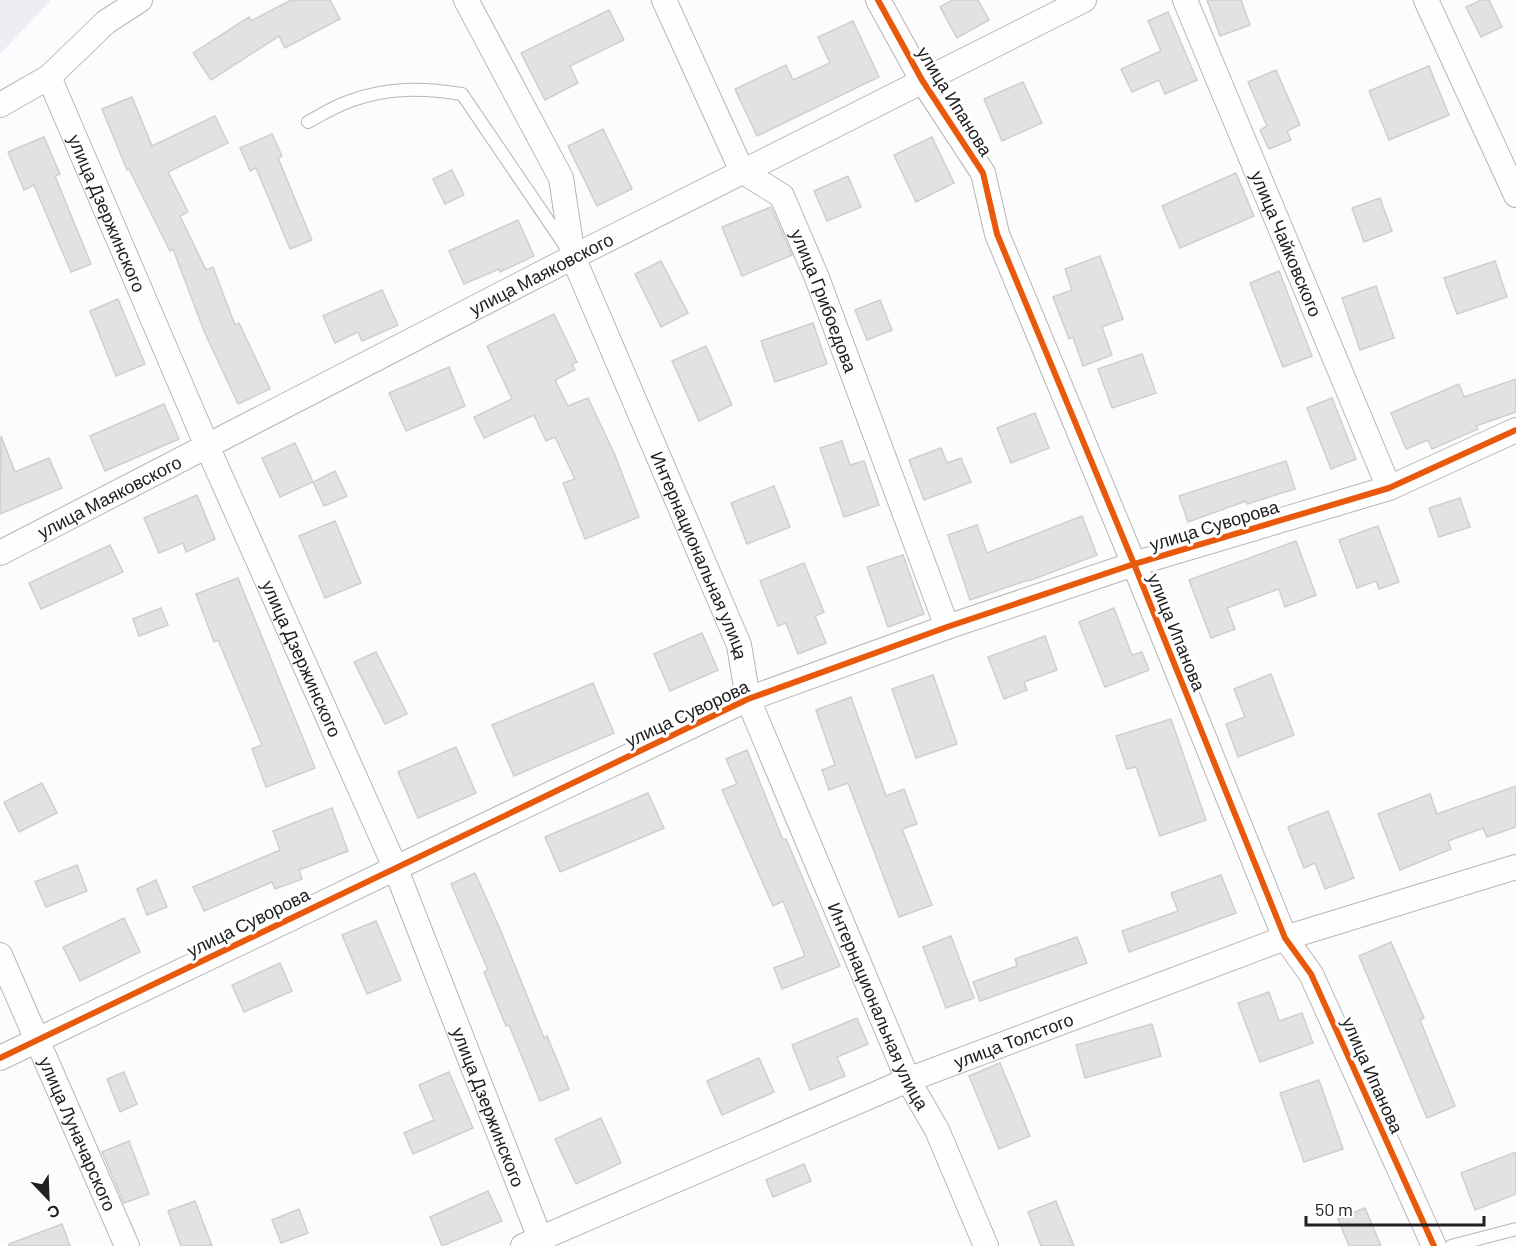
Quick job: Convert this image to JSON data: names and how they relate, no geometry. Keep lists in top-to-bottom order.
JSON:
{
  "streets": {
    "street": [
      "улица Ипанова",
      "улица Дзержинского",
      "улица Чайковского",
      "улица Маяковского",
      "улица Грибоедова",
      "улица Суворова",
      "Интернациональная улица",
      "улица Толстого",
      "улица Луначарского"
    ]
  },
  "crossings": [
    ["улица Ипанова", "улица Маяковского"],
    ["улица Ипанова", "улица Суворова"],
    ["улица Ипанова", "улица Толстого"],
    ["улица Дзержинского", "улица Маяковского"],
    ["улица Дзержинского", "улица Суворова"],
    ["улица Дзержинского", "улица Толстого"],
    ["улица Чайковского", "улица Суворова"],
    ["улица Маяковского", "улица Грибоедова"],
    ["улица Маяковского", "Интернациональная улица"],
    ["улица Грибоедова", "улица Суворова"],
    ["улица Суворова", "Интернациональная улица"],
    ["улица Суворова", "улица Луначарского"],
    ["Интернациональная улица", "улица Толстого"]
  ],
  "scale_bar": "50 m",
  "north": "bottom right"
}
